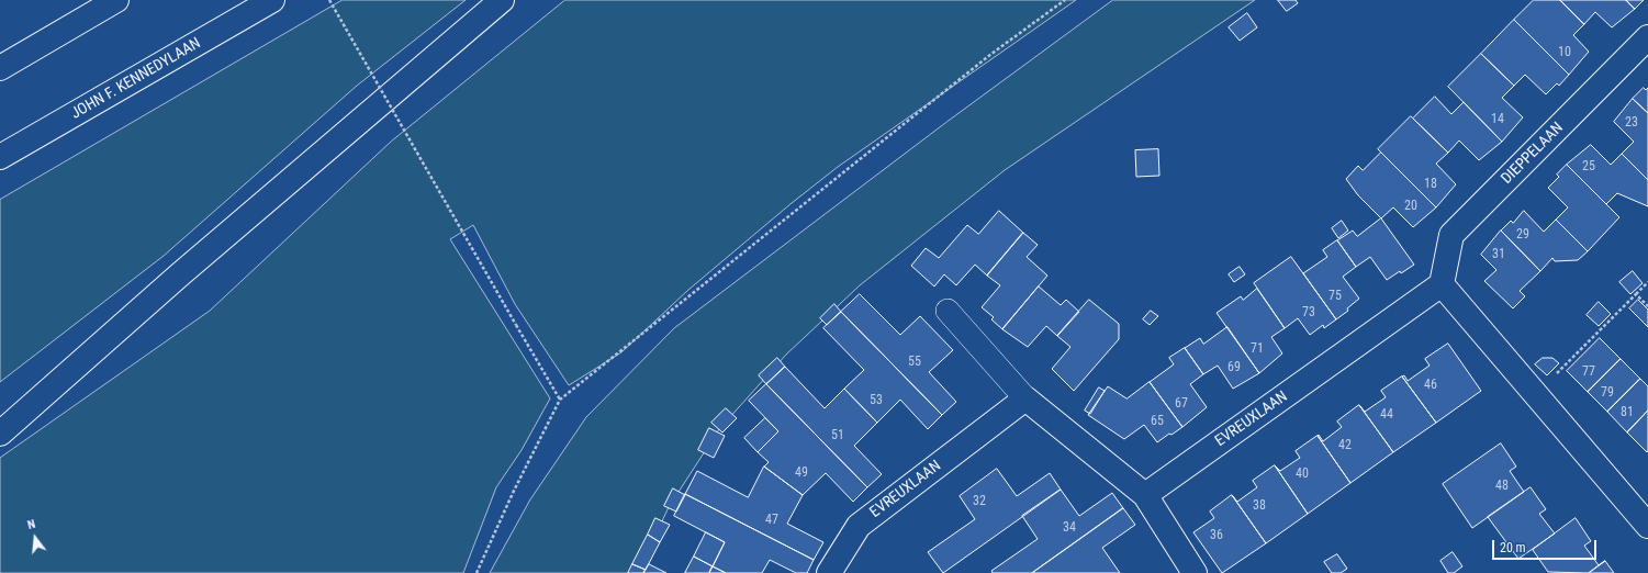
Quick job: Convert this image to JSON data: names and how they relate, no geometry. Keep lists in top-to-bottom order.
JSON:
{
  "streets": {
    "main road": ["JOHN F. KENNEDYLAAN", "DIEPPELAAN", "EVREUXLAAN"]
  },
  "crossings": [
    ["DIEPPELAAN", "EVREUXLAAN"]
  ],
  "house_numbers": [
    "10",
    "14",
    "23",
    "25",
    "18",
    "20",
    "29",
    "31",
    "75",
    "73",
    "71",
    "55",
    "69",
    "77",
    "46",
    "79",
    "53",
    "67",
    "81",
    "44",
    "65",
    "51",
    "42",
    "49",
    "40",
    "48",
    "32",
    "38",
    "47",
    "34",
    "36"
  ],
  "scale_bar": "20 m",
  "north": "top"
}
